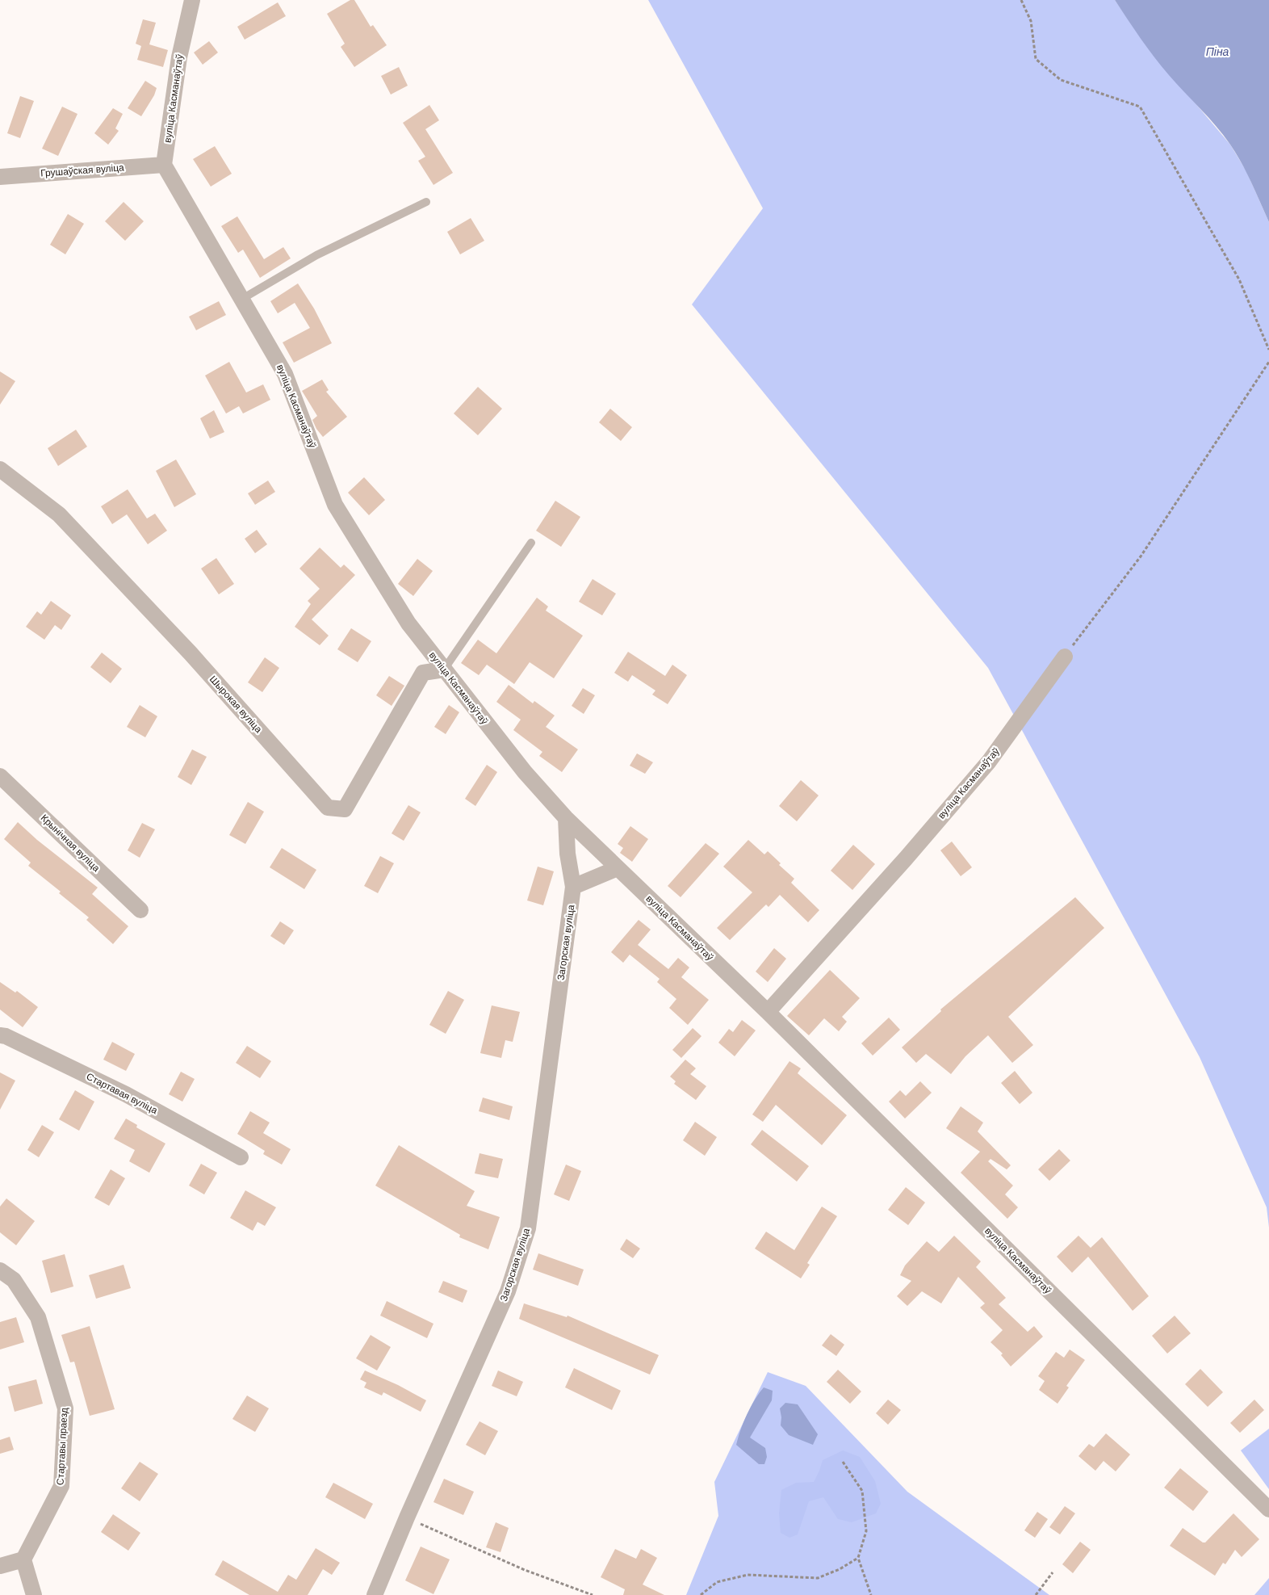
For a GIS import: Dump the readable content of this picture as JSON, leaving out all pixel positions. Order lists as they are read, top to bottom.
{
  "streets": {
    "street": [
      "вуліца Касманаўтаў",
      "Грушаўская вуліца",
      "Шырокая вуліца",
      "Крынічная вуліца",
      "Загорская вуліца",
      "Стартавая вуліца",
      "Стартавы праезд"
    ]
  },
  "crossings": [
    ["вуліца Касманаўтаў", "Грушаўская вуліца"],
    ["вуліца Касманаўтаў", "Шырокая вуліца"],
    ["вуліца Касманаўтаў", "Загорская вуліца"]
  ],
  "water": ["Піна"]
}
